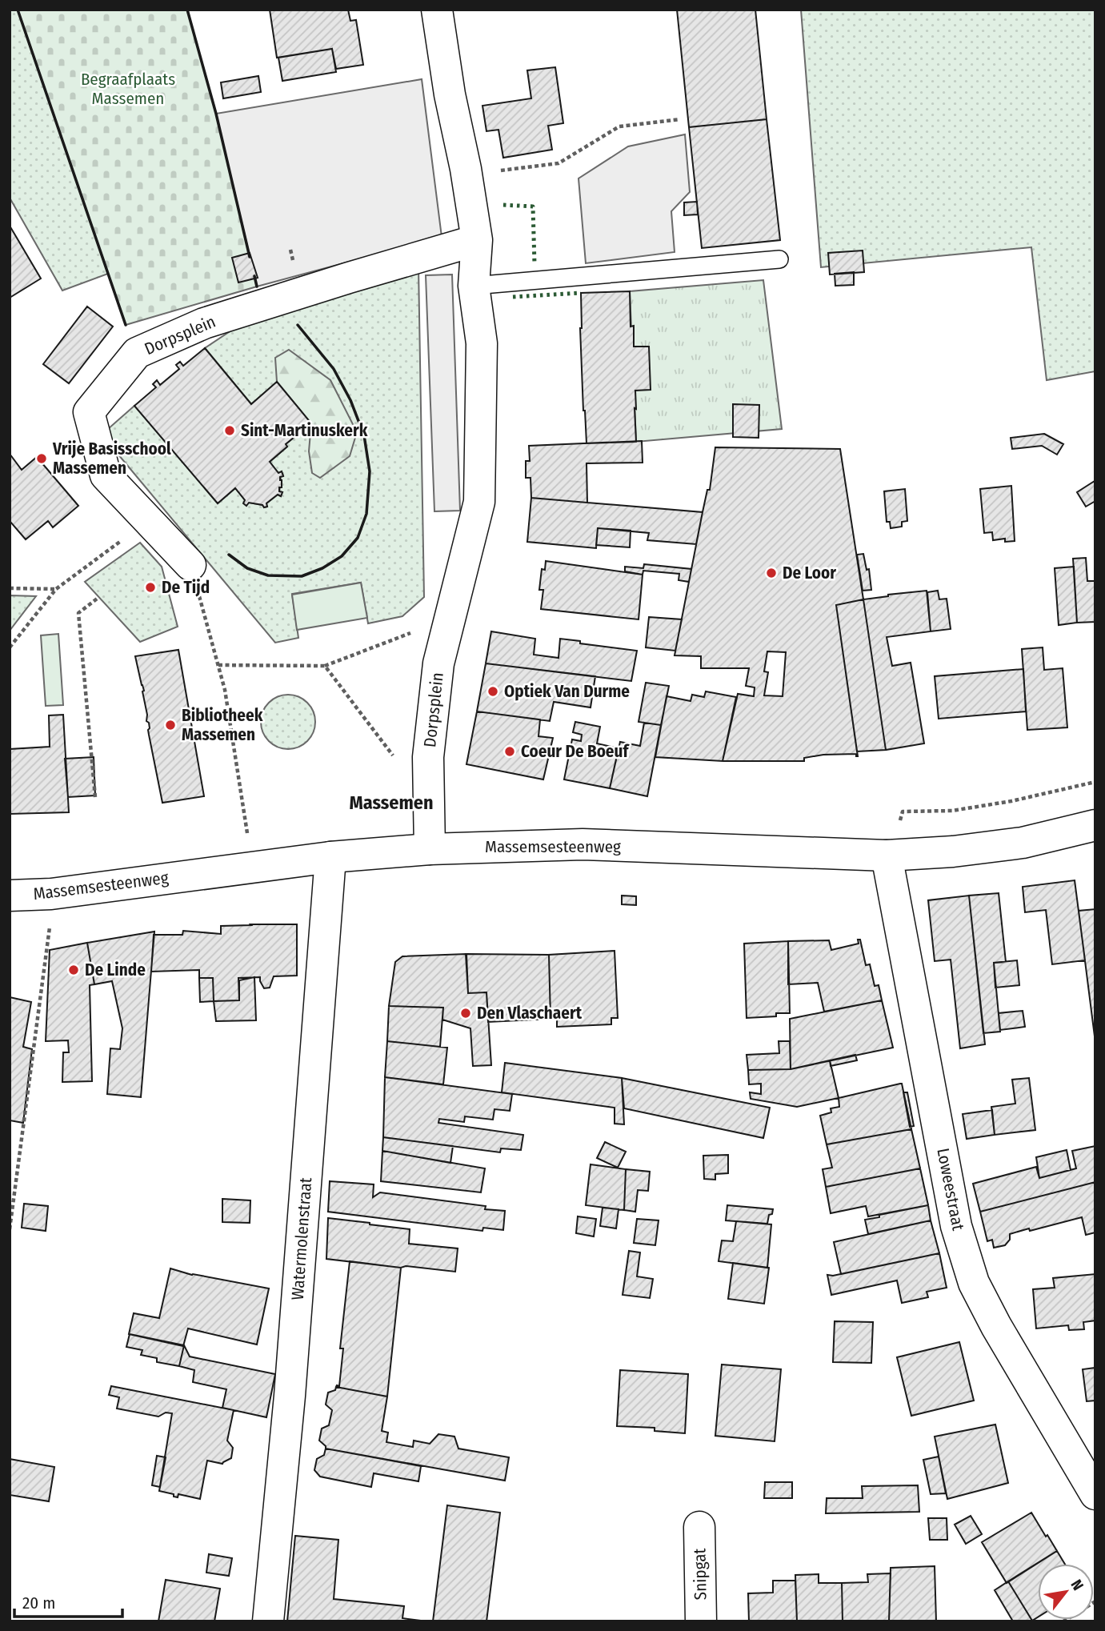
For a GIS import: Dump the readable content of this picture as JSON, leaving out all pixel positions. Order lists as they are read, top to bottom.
{
  "streets": {
    "street": [
      "Dorpsplein",
      "Massemsesteenweg",
      "Loweestraat",
      "Watermolenstraat",
      "Snipgat"
    ]
  },
  "crossings": [
    ["Dorpsplein", "Massemsesteenweg"],
    ["Massemsesteenweg", "Loweestraat"],
    ["Massemsesteenweg", "Watermolenstraat"]
  ],
  "districts": ["Massemen"],
  "parks": ["Begraafplaats Massemen"],
  "places": [
    "Sint-Martinuskerk",
    "Vrije Basisschool Massemen",
    "De Loor",
    "De Tijd",
    "Optiek Van Durme",
    "Bibliotheek Massemen",
    "Coeur De Boeuf",
    "De Linde",
    "Den Vlaschaert"
  ],
  "scale_bar": "20 m",
  "north": "top right"
}
